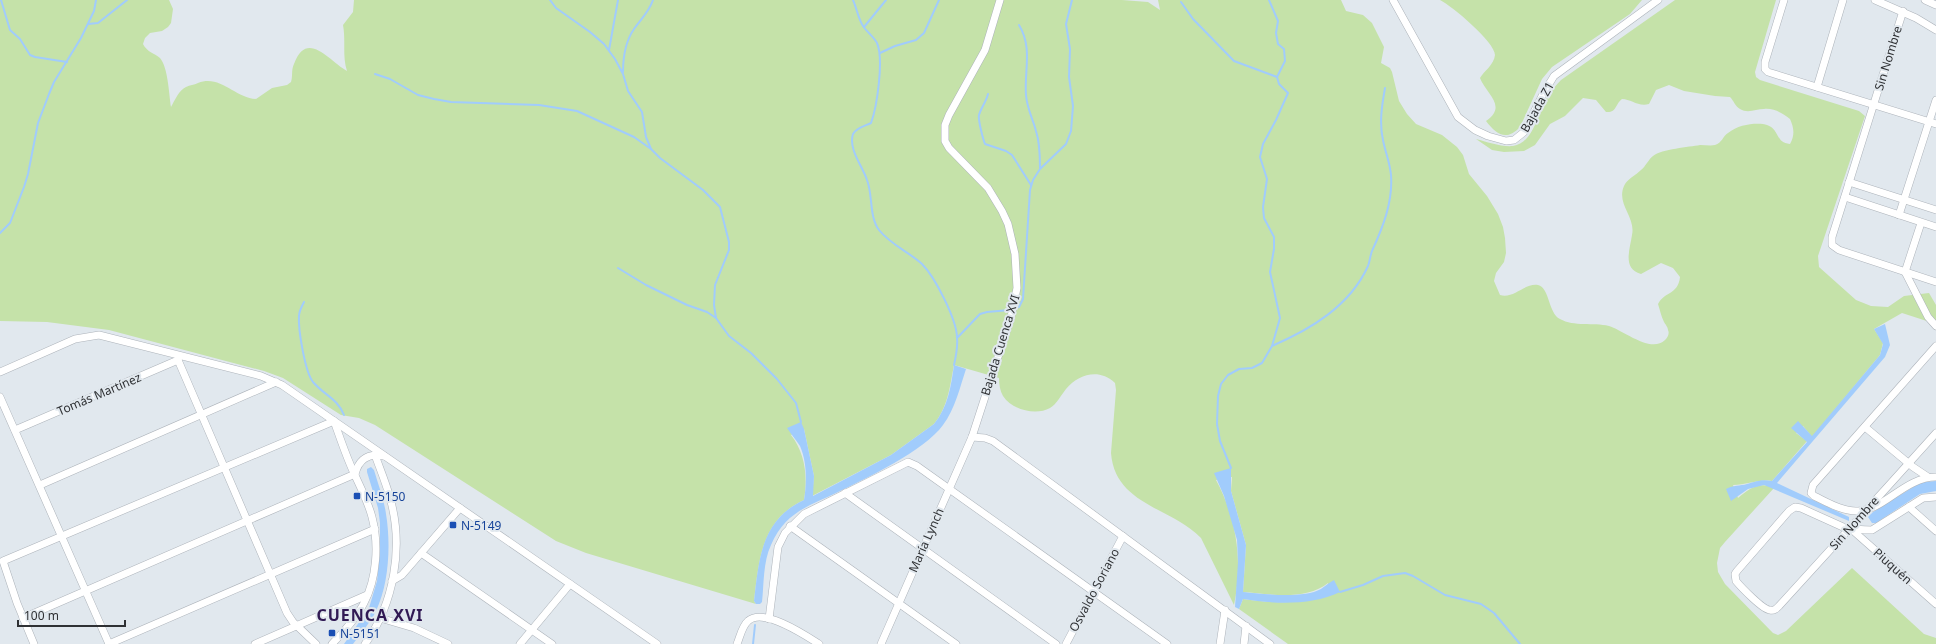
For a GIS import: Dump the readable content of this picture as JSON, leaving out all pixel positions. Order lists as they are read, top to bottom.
{
  "streets": {
    "street": [
      "Sin Nombre",
      "Bajada Z1",
      "Bajada Cuenca XVI",
      "Tomás Martínez",
      "María Lynch",
      "Piuquén",
      "Osvaldo Soriano"
    ]
  },
  "crossings": [
    ["Sin Nombre", "Piuquén"],
    ["Bajada Cuenca XVI", "María Lynch"]
  ],
  "districts": ["CUENCA XVI"],
  "places": {
    "transit": ["N-5150", "N-5149", "N-5151"]
  },
  "scale_bar": "100 m"
}
